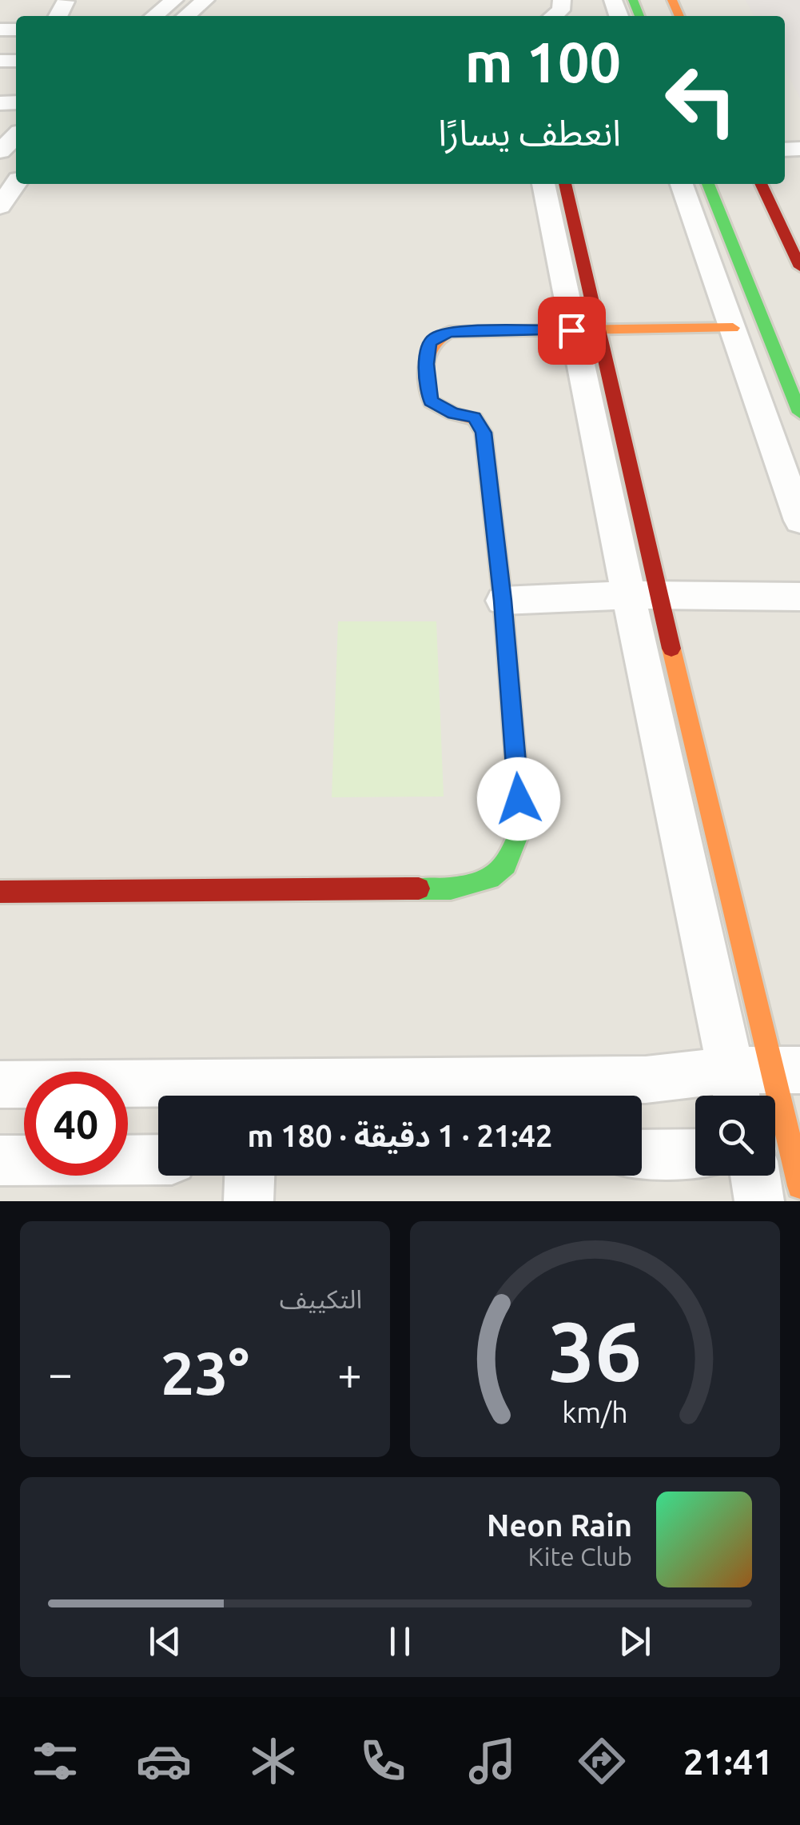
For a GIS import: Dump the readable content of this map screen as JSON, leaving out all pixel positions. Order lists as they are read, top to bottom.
{
  "page": {
    "turn": ["100 m", "انعطف يسارًا"],
    "limit": "40",
    "trip": "21:42 · 1 دقيقة · 180 m",
    "tile": "التكييف",
    "heat": ["−", "23°", "+"],
    "song": ["Neon Rain", "Kite Club"],
    "tabs": "21:41",
    "gauge": ["36", "km/h"]
  }
}
